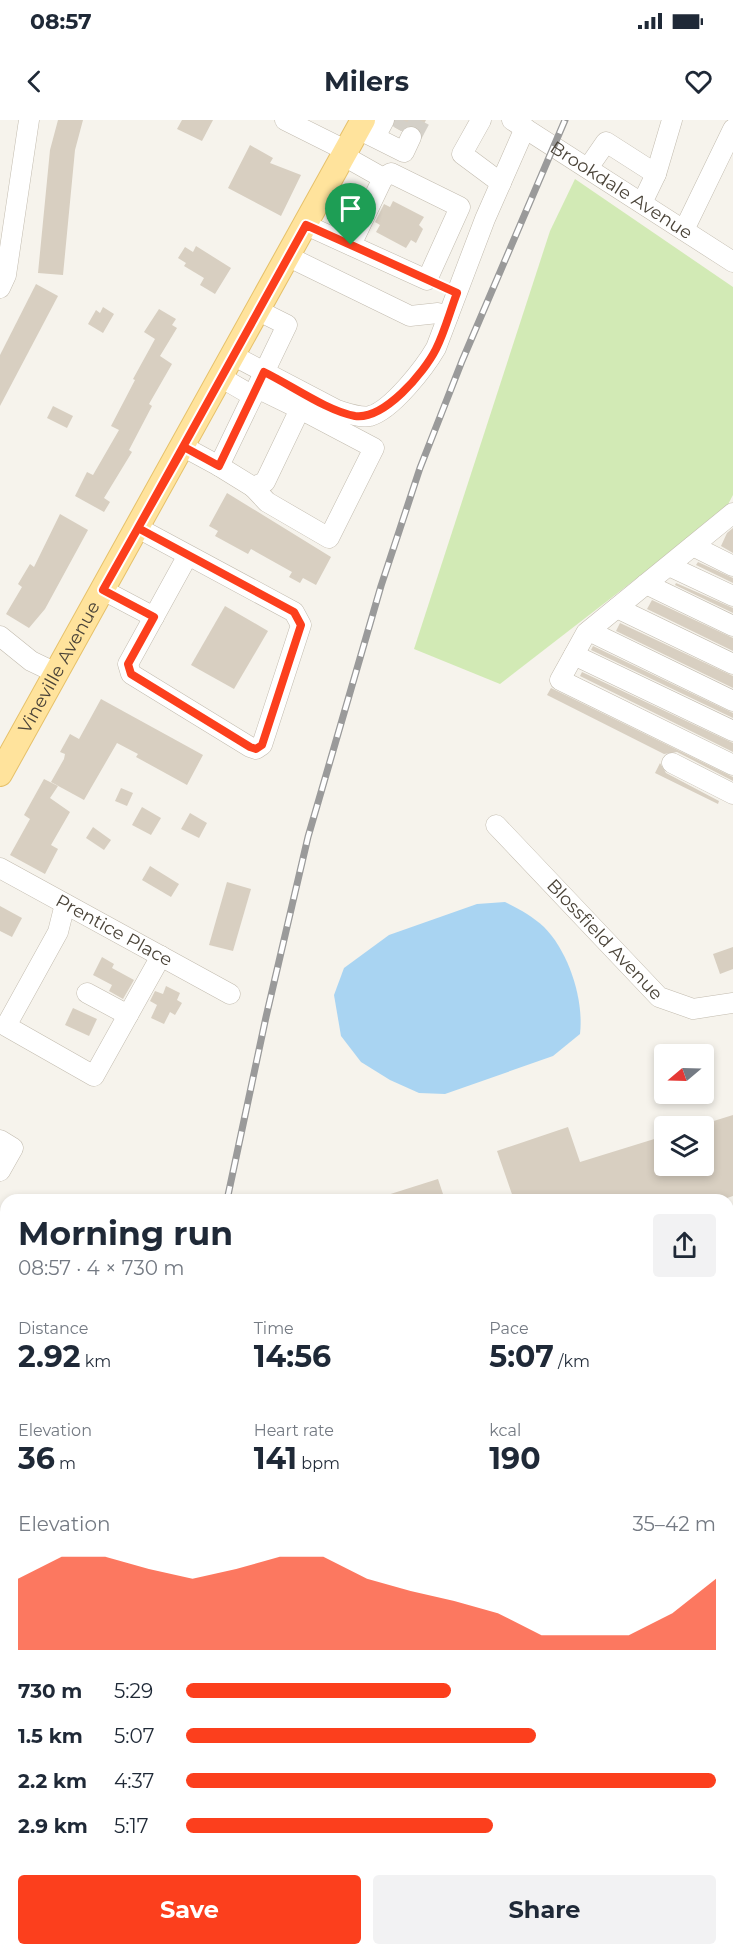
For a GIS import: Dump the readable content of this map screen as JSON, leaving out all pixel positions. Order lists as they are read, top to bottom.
{
  "streets": {
    "main road": ["Vineville Avenue"],
    "street": ["Brookdale Avenue", "Prentice Place", "Blossfield Avenue"]
  },
  "north": "left",
  "page": {
    "status": "08:57",
    "header": "Milers",
    "heading": ["Morning run", "08:57 · 4 × 730 m"],
    "stats": [
      ["Distance", "2.92 km"],
      ["Time", "14:56"],
      ["Pace", "5:07 /km"],
      ["Elevation", "36 m"],
      ["Heart rate", "141 bpm"],
      ["kcal", "190"]
    ],
    "chart": ["Elevation", "35–42 m"],
    "list": [
      {
        "name": "730 m",
        "note": "5:29"
      },
      {
        "name": "1.5 km",
        "note": "5:07"
      },
      {
        "name": "2.2 km",
        "note": "4:37"
      },
      {
        "name": "2.9 km",
        "note": "5:17"
      }
    ],
    "buttons": ["Save", "Share"]
  }
}
